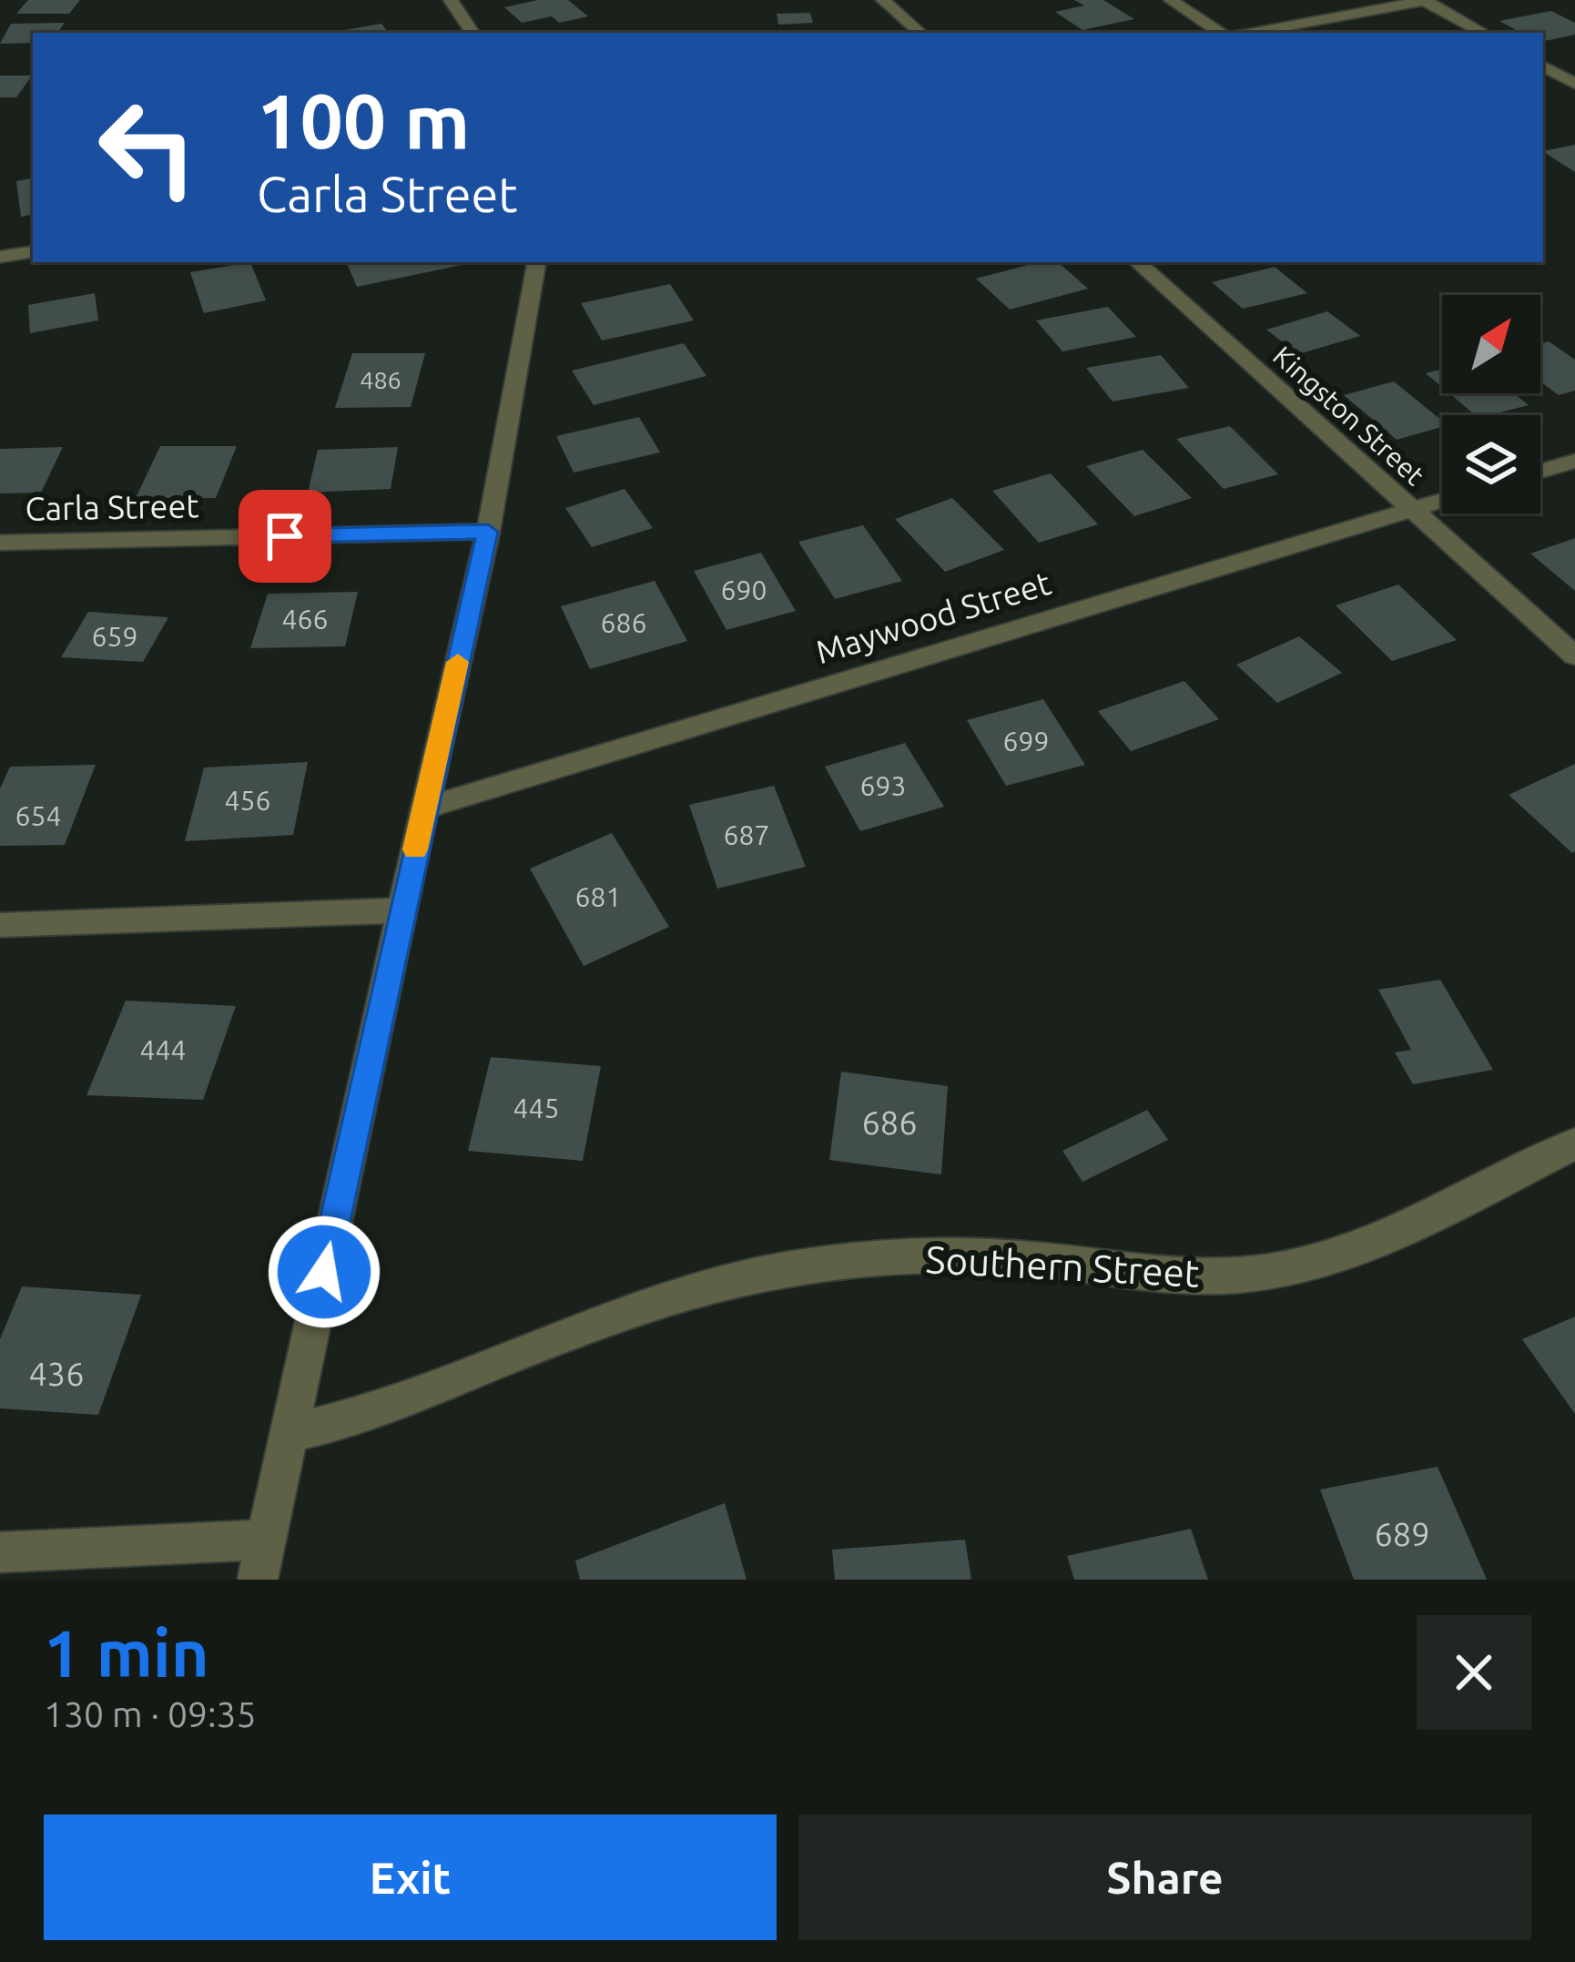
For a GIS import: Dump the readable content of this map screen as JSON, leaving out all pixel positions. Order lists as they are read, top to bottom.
{
  "streets": {
    "street": [
      "Kingston Street",
      "Carla Street",
      "Maywood Street",
      "Southern Street"
    ]
  },
  "crossings": [
    ["Kingston Street", "Maywood Street"]
  ],
  "house_numbers": [
    "486",
    "690",
    "466",
    "686",
    "659",
    "699",
    "693",
    "456",
    "654",
    "687",
    "681",
    "444",
    "445",
    "686",
    "436",
    "689"
  ],
  "north": "top right",
  "page": {
    "turn": ["100 m", "Carla Street"],
    "heading": ["1 min", "130 m · 09:35"],
    "buttons": ["Exit", "Share"]
  }
}
